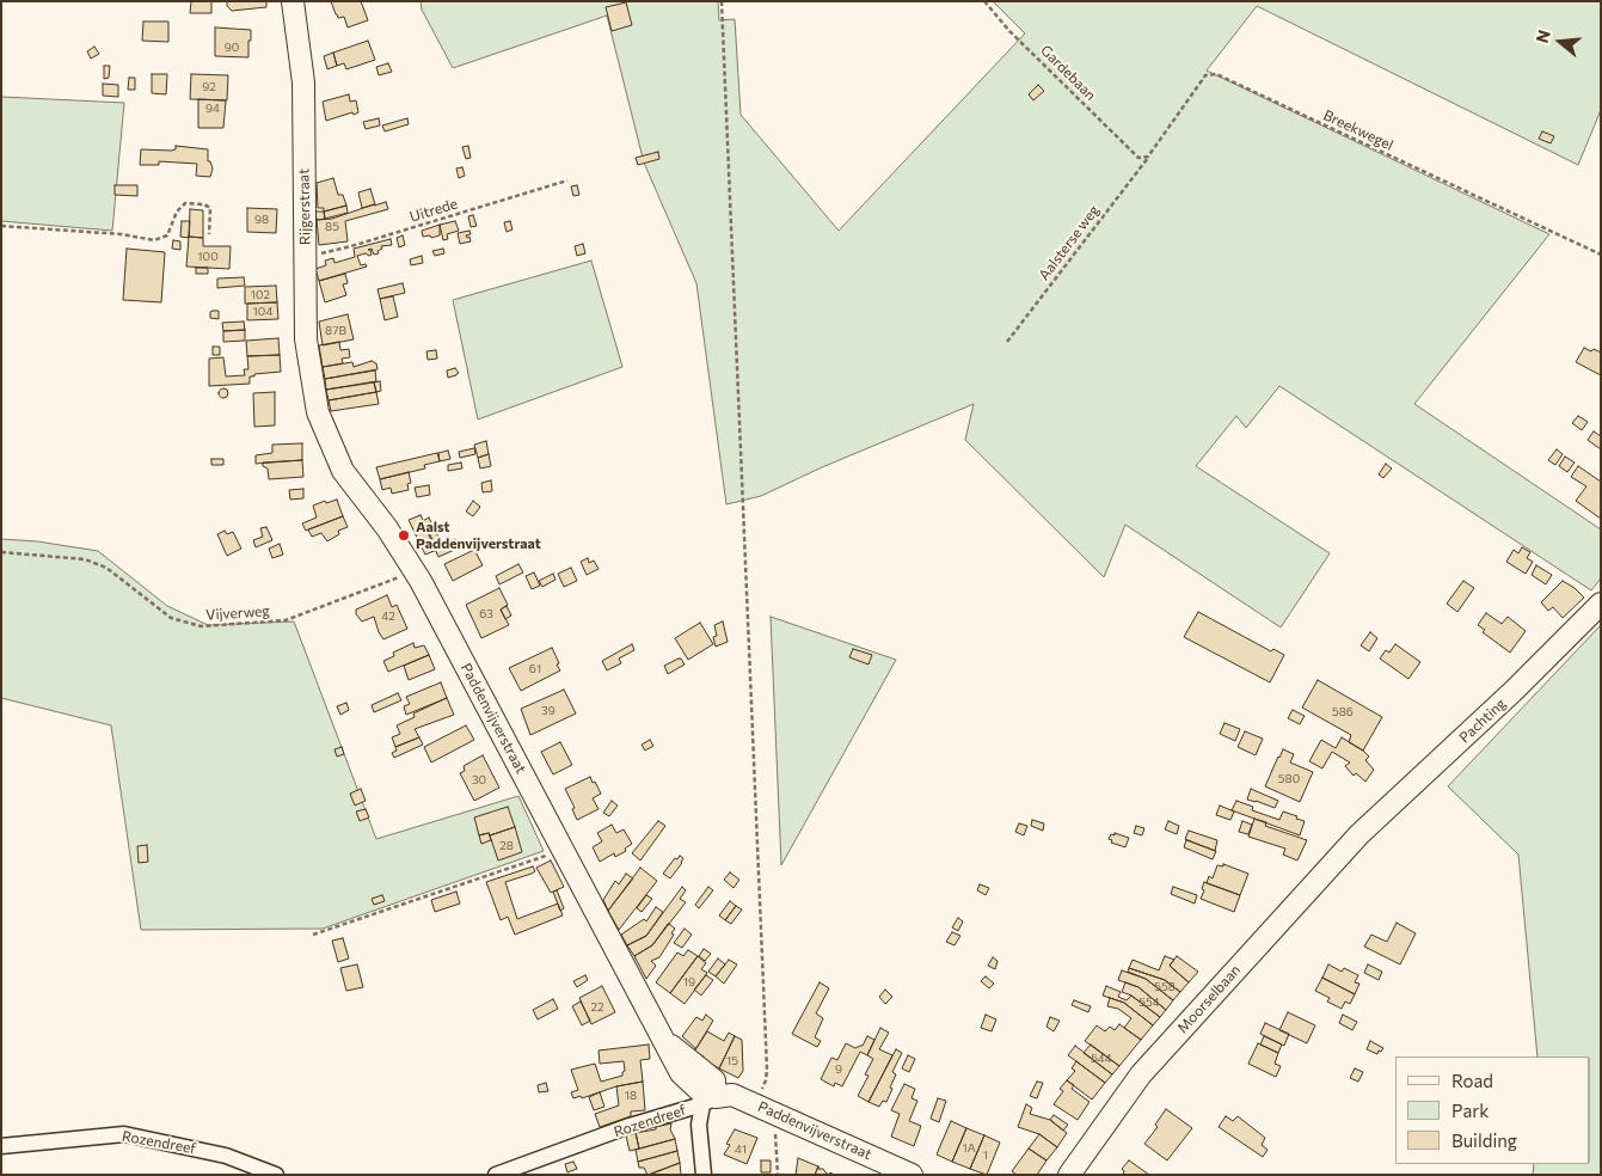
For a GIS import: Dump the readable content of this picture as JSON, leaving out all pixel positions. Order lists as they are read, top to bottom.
{
  "streets": {
    "street": [
      "Rijgerstraat",
      "Paddenvijverstraat",
      "Pachting",
      "Moorselbaan",
      "Rozendreef"
    ],
    "path": [
      "Gardebaan",
      "Breekwegel",
      "Uitrede",
      "Aalsterse weg",
      "Vijverweg"
    ]
  },
  "crossings": [
    ["Gardebaan", "Breekwegel"],
    ["Gardebaan", "Aalsterse weg"],
    ["Breekwegel", "Aalsterse weg"],
    ["Rijgerstraat", "Uitrede"],
    ["Rijgerstraat", "Paddenvijverstraat"],
    ["Vijverweg", "Paddenvijverstraat"],
    ["Paddenvijverstraat", "Rozendreef"],
    ["Pachting", "Moorselbaan"]
  ],
  "places": ["Aalst Paddenvijverstraat"],
  "house_numbers": [
    "90",
    "92",
    "94",
    "98",
    "85",
    "100",
    "102",
    "104",
    "87B",
    "63",
    "42",
    "61",
    "39",
    "586",
    "580",
    "30",
    "28",
    "19",
    "558",
    "554",
    "22",
    "544",
    "15",
    "9",
    "18",
    "1A",
    "41",
    "1"
  ],
  "legend": ["Road", "Park", "Building"],
  "north": "left"
}
